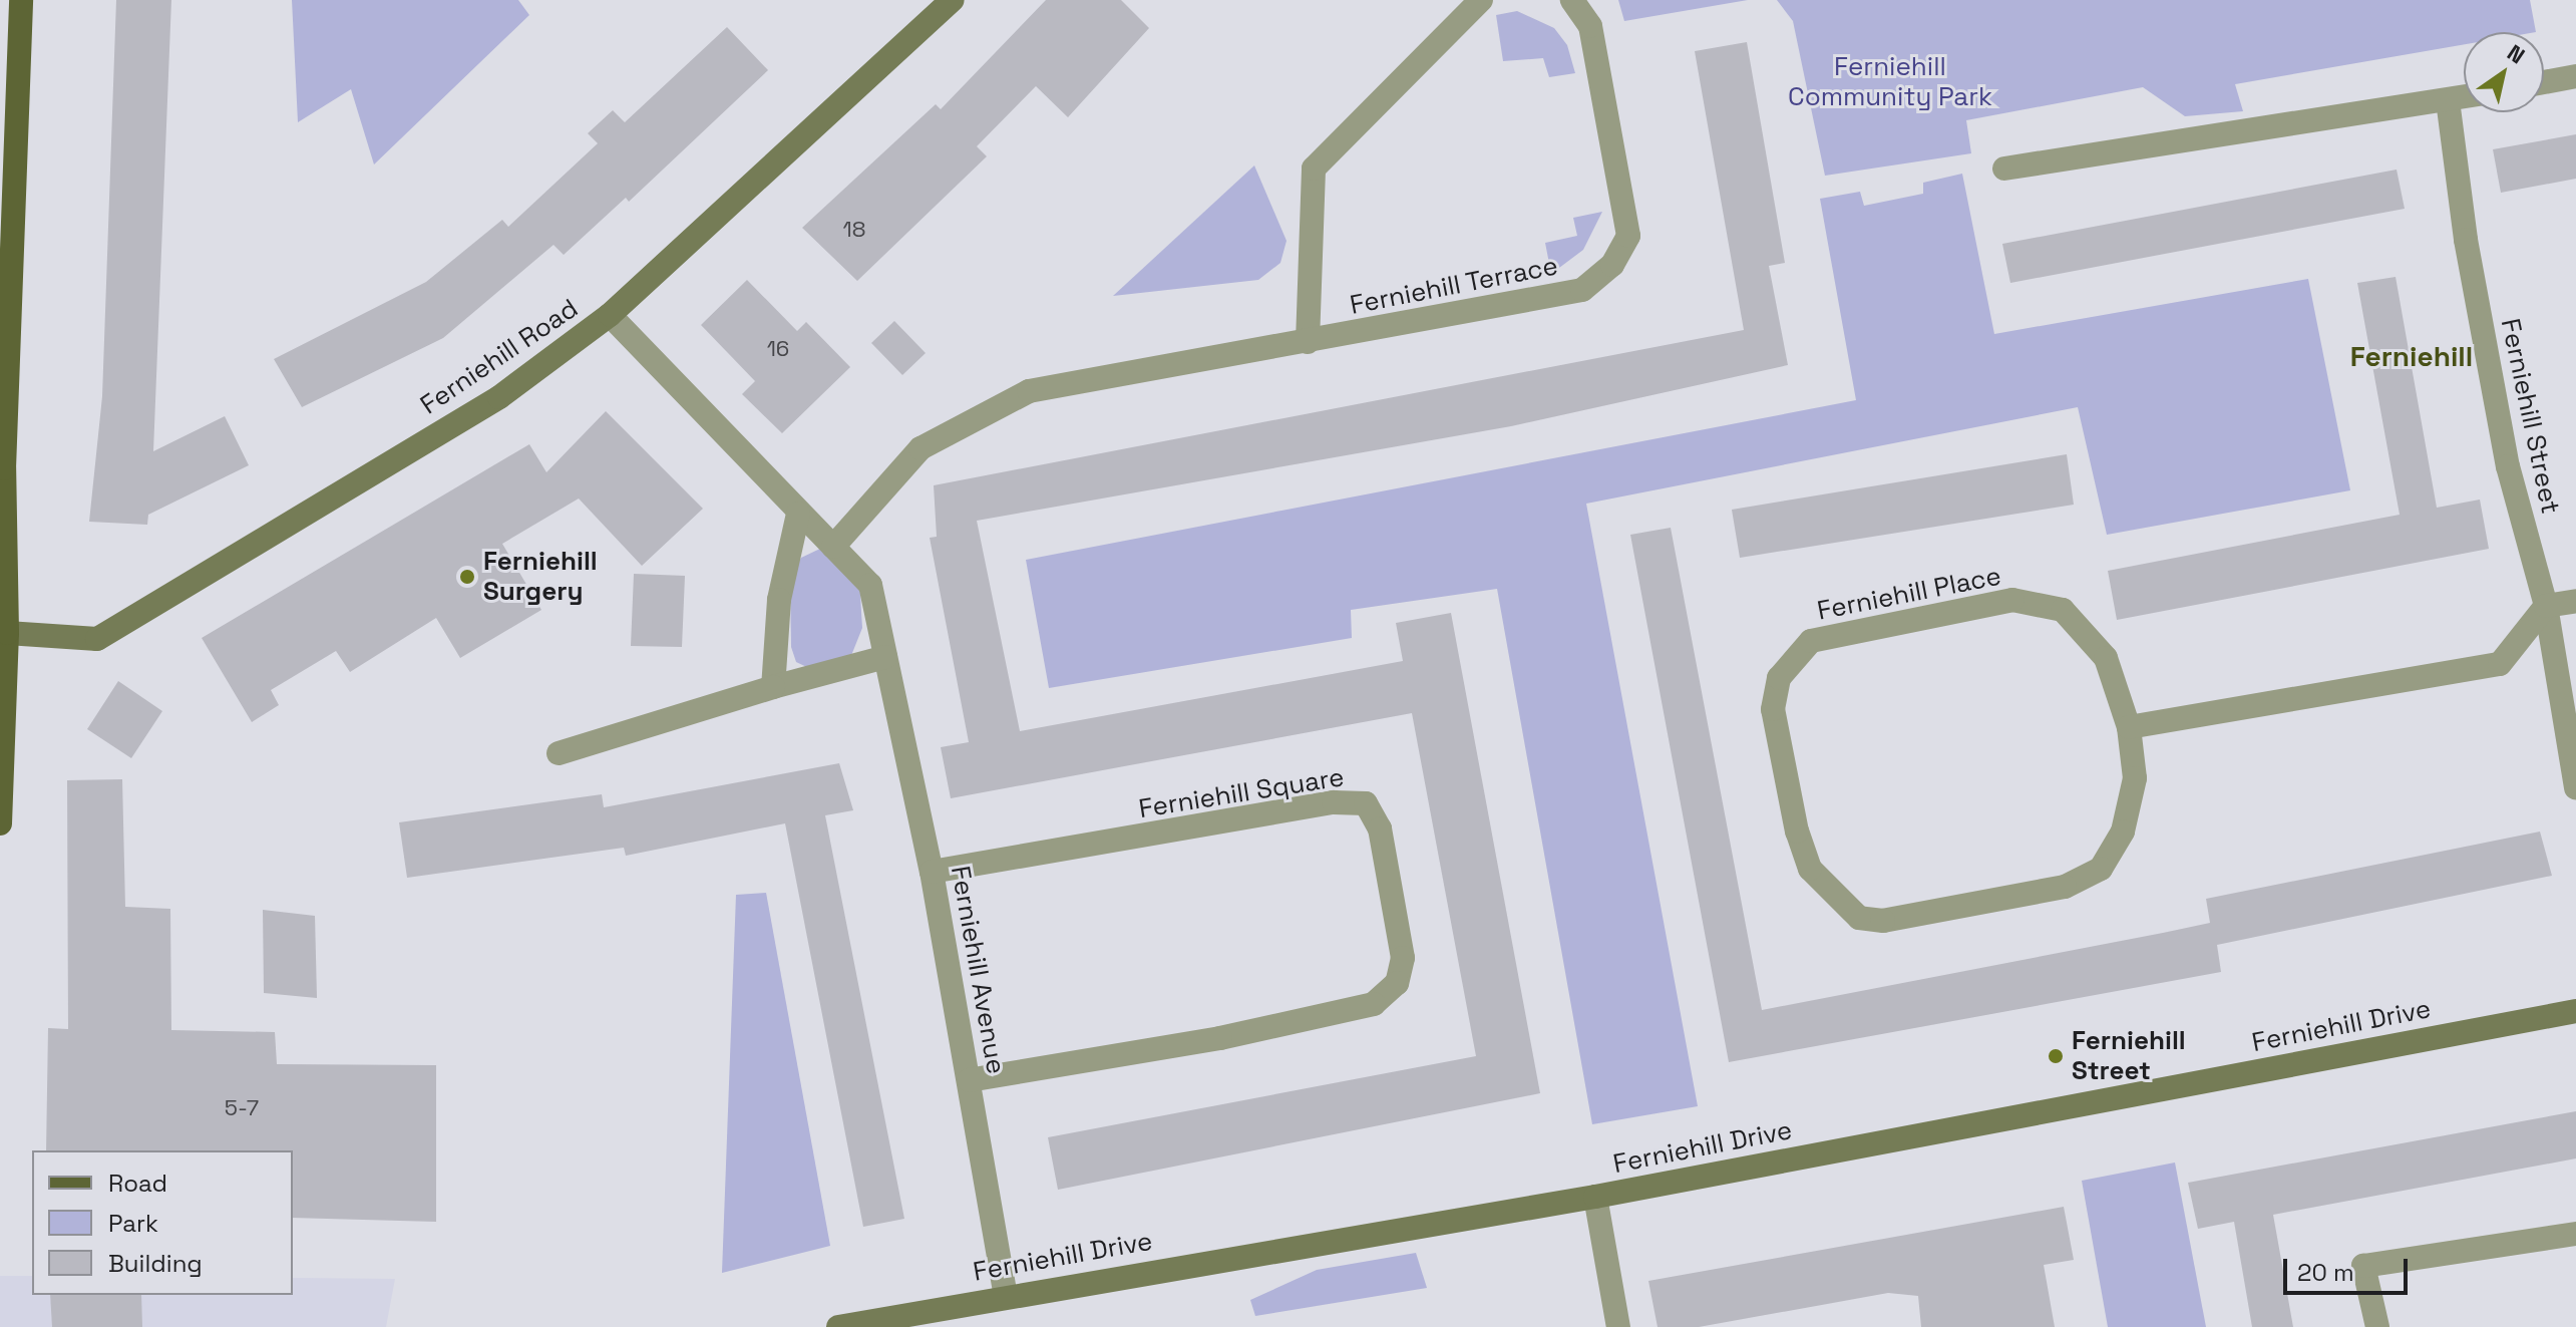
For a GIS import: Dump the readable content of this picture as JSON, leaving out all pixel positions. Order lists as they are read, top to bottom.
{
  "streets": {
    "main road": ["Ferniehill Road", "Ferniehill Drive"],
    "street": [
      "Ferniehill Terrace",
      "Ferniehill Street",
      "Ferniehill Place",
      "Ferniehill Square",
      "Ferniehill Avenue"
    ]
  },
  "crossings": [
    ["Ferniehill Terrace", "Ferniehill Avenue"],
    ["Ferniehill Road", "Ferniehill Avenue"],
    ["Ferniehill Square", "Ferniehill Avenue"],
    ["Ferniehill Avenue", "Ferniehill Drive"]
  ],
  "districts": ["Ferniehill"],
  "parks": ["Ferniehill Community Park"],
  "places": ["Ferniehill Surgery", "Ferniehill Street"],
  "house_numbers": ["18", "16", "5-7"],
  "legend": ["Road", "Park", "Building"],
  "scale_bar": "20 m",
  "north": "top right"
}
